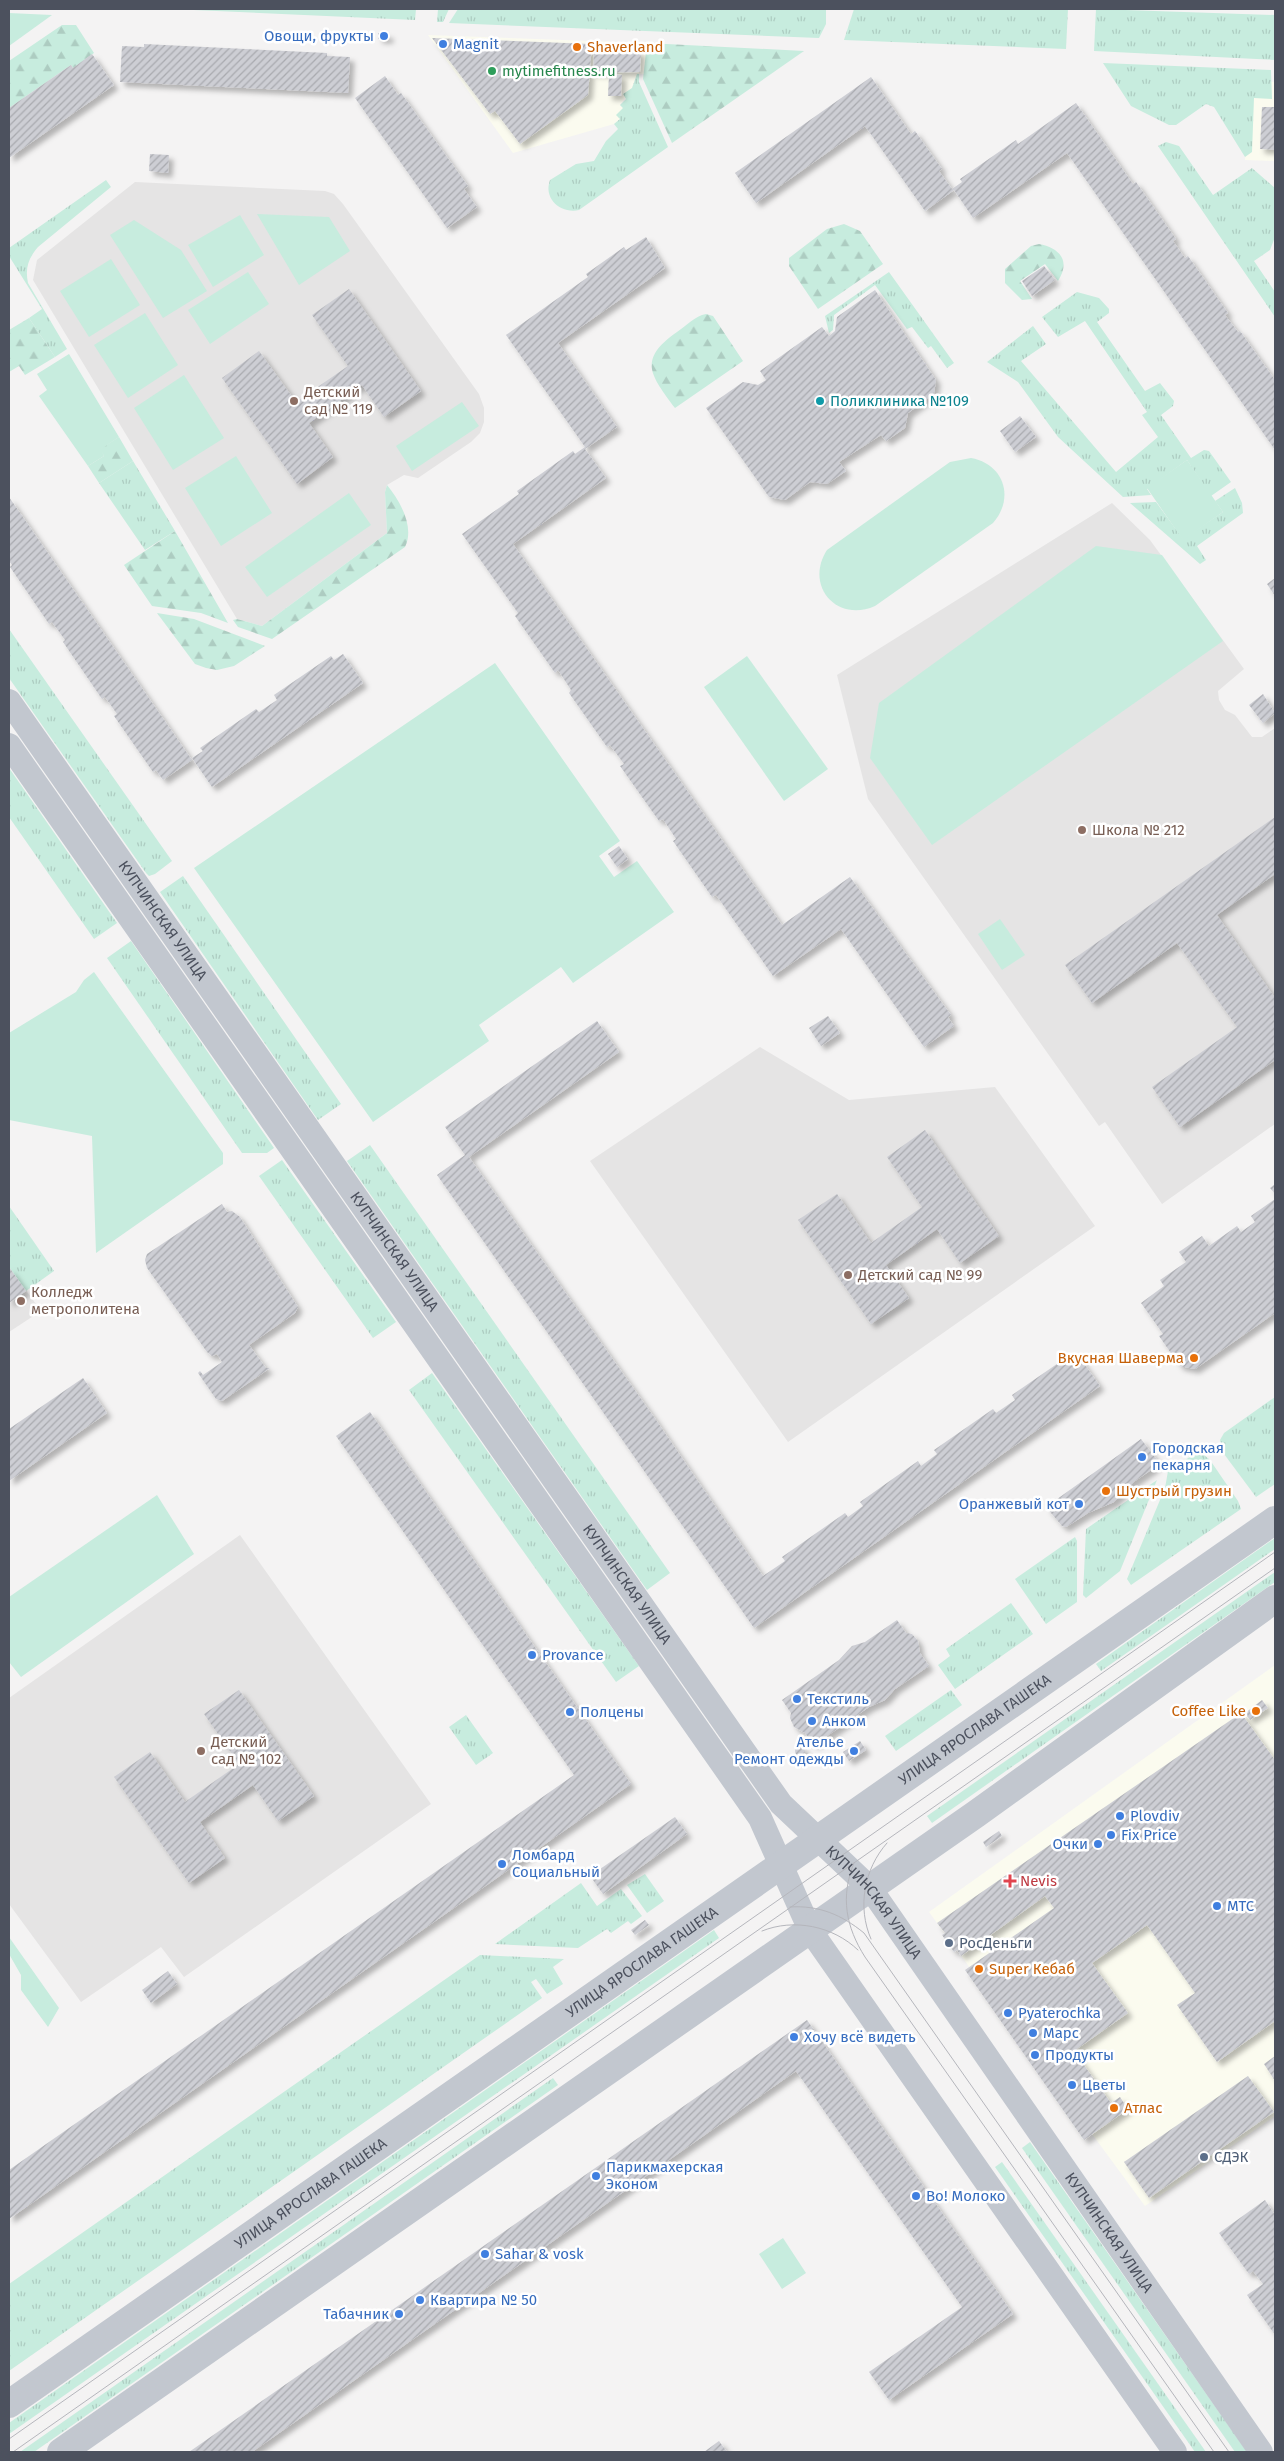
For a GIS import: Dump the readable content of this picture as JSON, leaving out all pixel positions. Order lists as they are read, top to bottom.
{
  "streets": {
    "street": ["КУПЧИНСКАЯ УЛИЦА", "УЛИЦА ЯРОСЛАВА ГАШЕКА"]
  },
  "crossings": [
    ["КУПЧИНСКАЯ УЛИЦА", "УЛИЦА ЯРОСЛАВА ГАШЕКА"]
  ],
  "places": {
    "other": [
      "Овощи, фрукты",
      "Magnit",
      "Shaverland",
      "mytimefitness.ru",
      "Детский сад № 119",
      "Поликлиника №109",
      "Школа № 212",
      "Детский сад № 99",
      "Колледж метрополитена",
      "Вкусная Шаверма",
      "Городская пекарня",
      "Шустрый грузин",
      "Оранжевый кот",
      "Provance",
      "Текстиль",
      "Coffee Like",
      "Полцены",
      "Анком",
      "Детский сад № 102",
      "Ателье Ремонт одежды",
      "Plovdiv",
      "Fix Price",
      "Очки",
      "Ломбард Социальный",
      "МТС",
      "РосДеньги",
      "Super Кебаб",
      "Pyaterochka",
      "Марс",
      "Хочу всё видеть",
      "Продукты",
      "Цветы",
      "Атлас",
      "СДЭК",
      "Парикмахерская Эконом",
      "Во! Молоко",
      "Sahar & vosk",
      "Квартира № 50",
      "Табачник"
    ],
    "health": ["Nevis"]
  }
}
